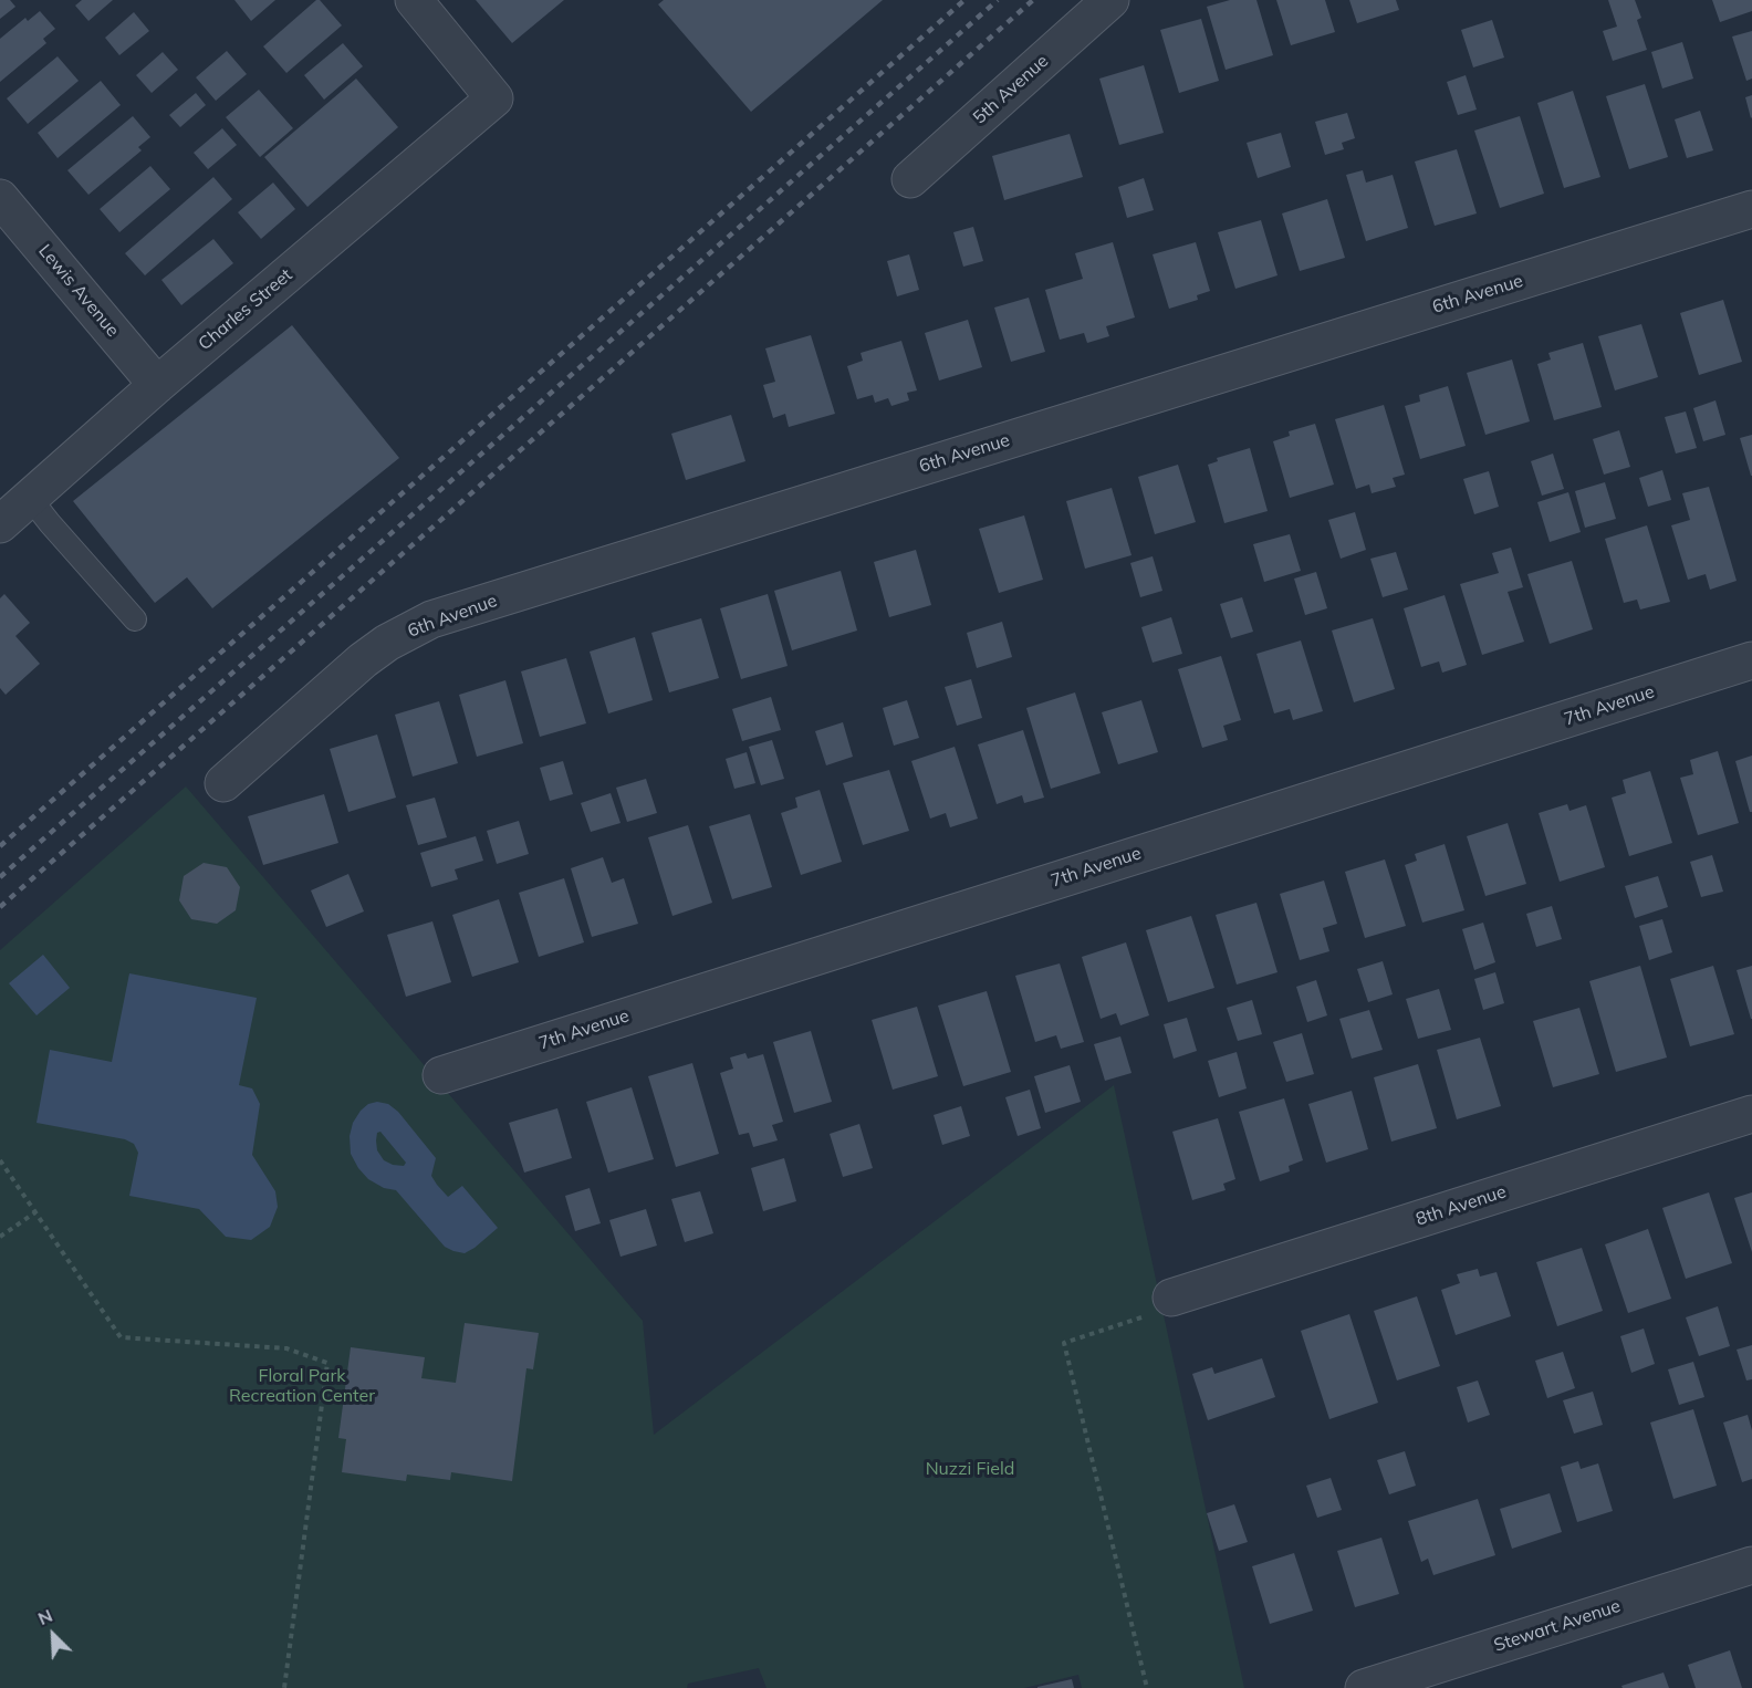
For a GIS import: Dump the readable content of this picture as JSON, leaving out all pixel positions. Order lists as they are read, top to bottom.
{
  "streets": {
    "street": [
      "5th Avenue",
      "Lewis Avenue",
      "6th Avenue",
      "Charles Street",
      "7th Avenue",
      "8th Avenue",
      "Stewart Avenue"
    ]
  },
  "crossings": [
    ["Lewis Avenue", "Charles Street"]
  ],
  "parks": ["Floral Park Recreation Center", "Nuzzi Field"],
  "north": "top left"
}
